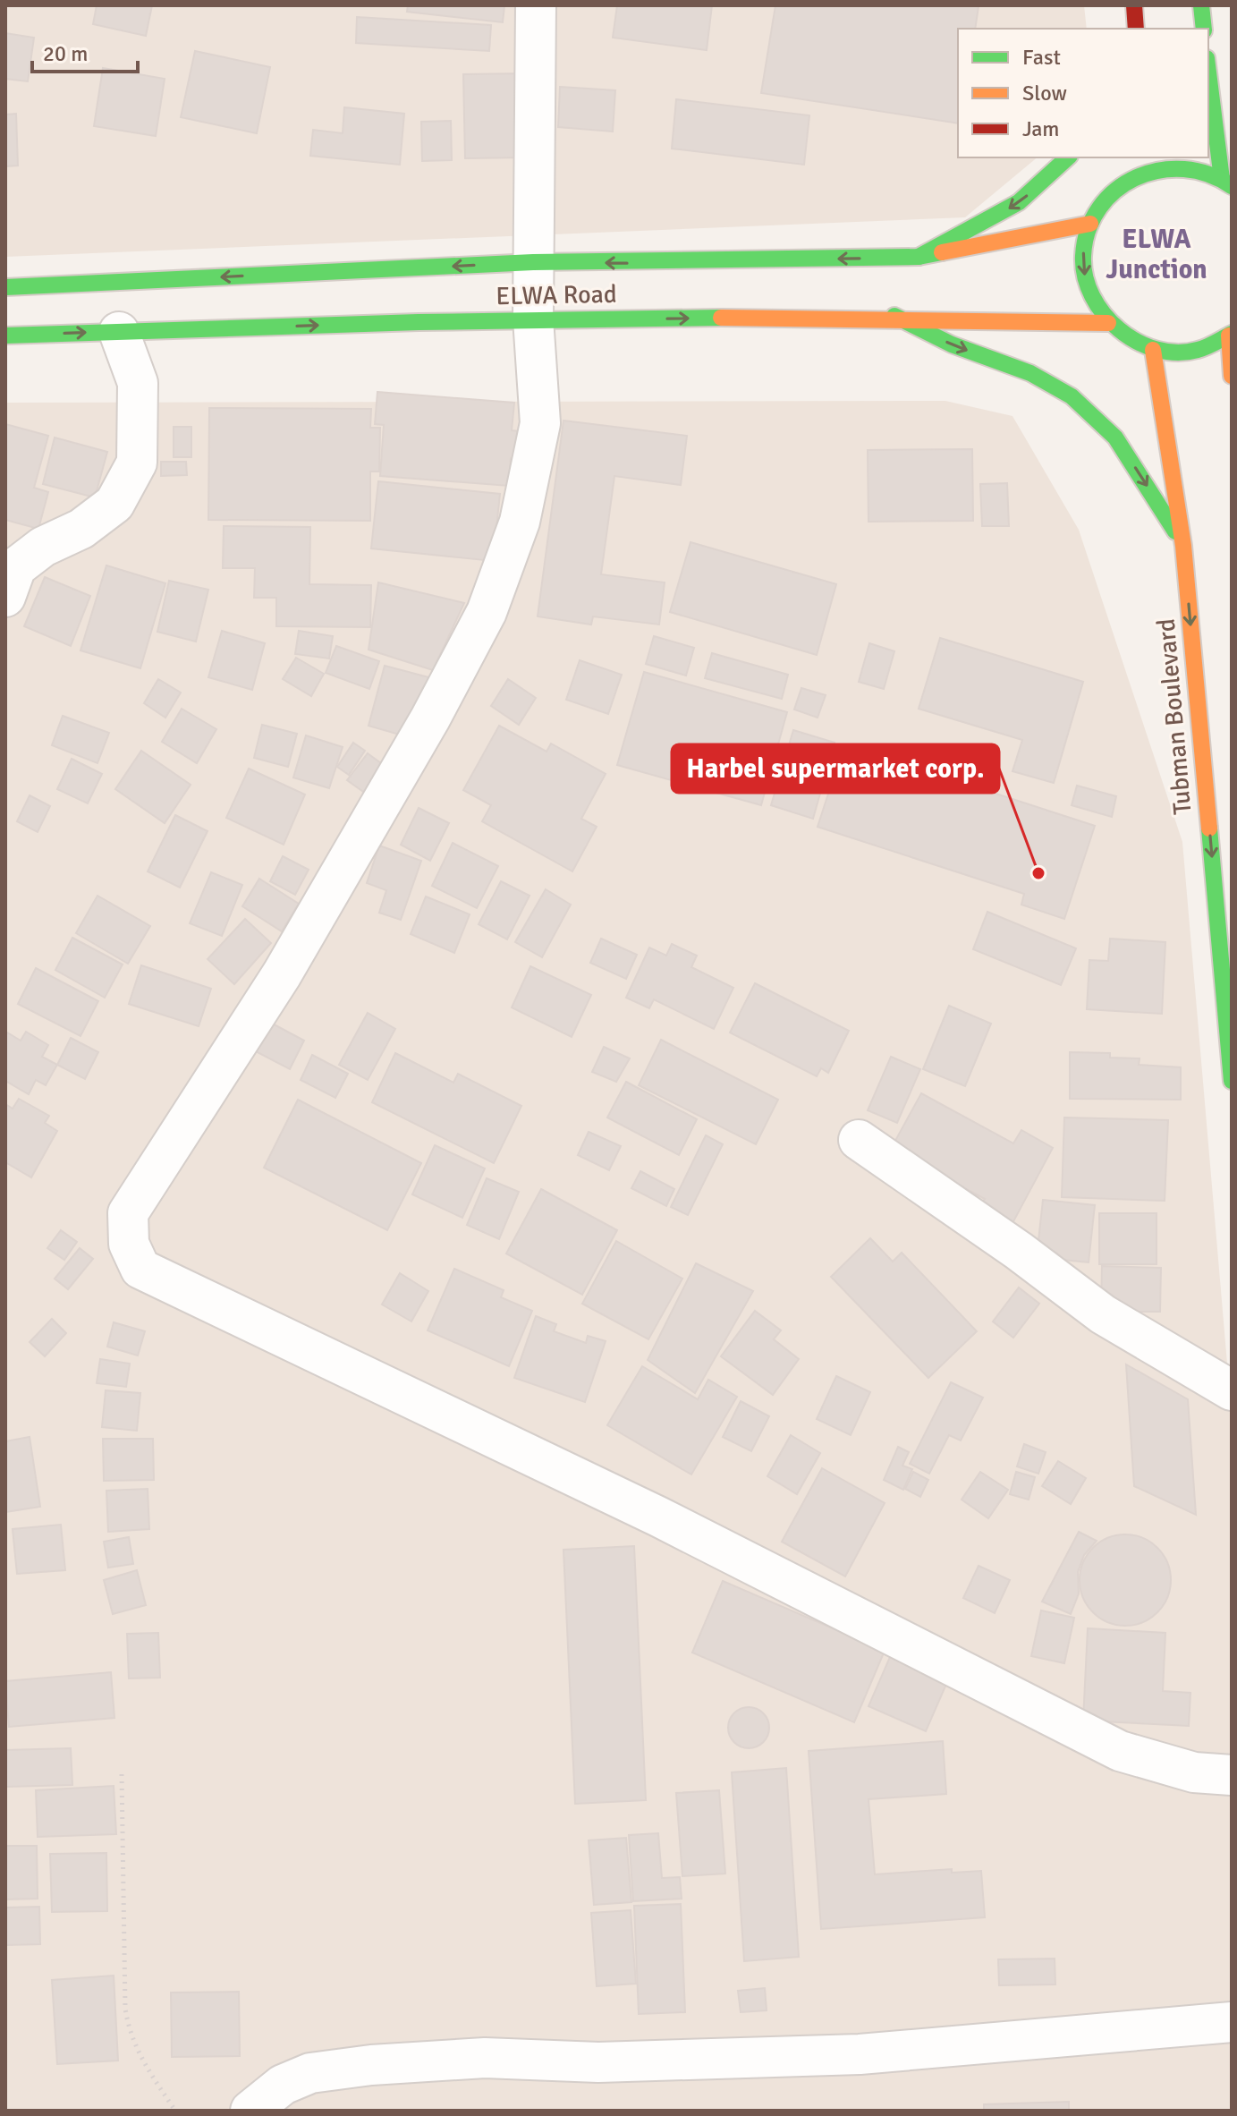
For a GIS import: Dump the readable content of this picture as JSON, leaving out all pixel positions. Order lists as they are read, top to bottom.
{
  "streets": {
    "main road": ["ELWA Road", "Tubman Boulevard"]
  },
  "one_way": ["Tubman Boulevard"],
  "districts": ["ELWA Junction"],
  "places": ["Harbel supermarket corp."],
  "legend": ["Fast", "Slow", "Jam"],
  "scale_bar": "20 m"
}
